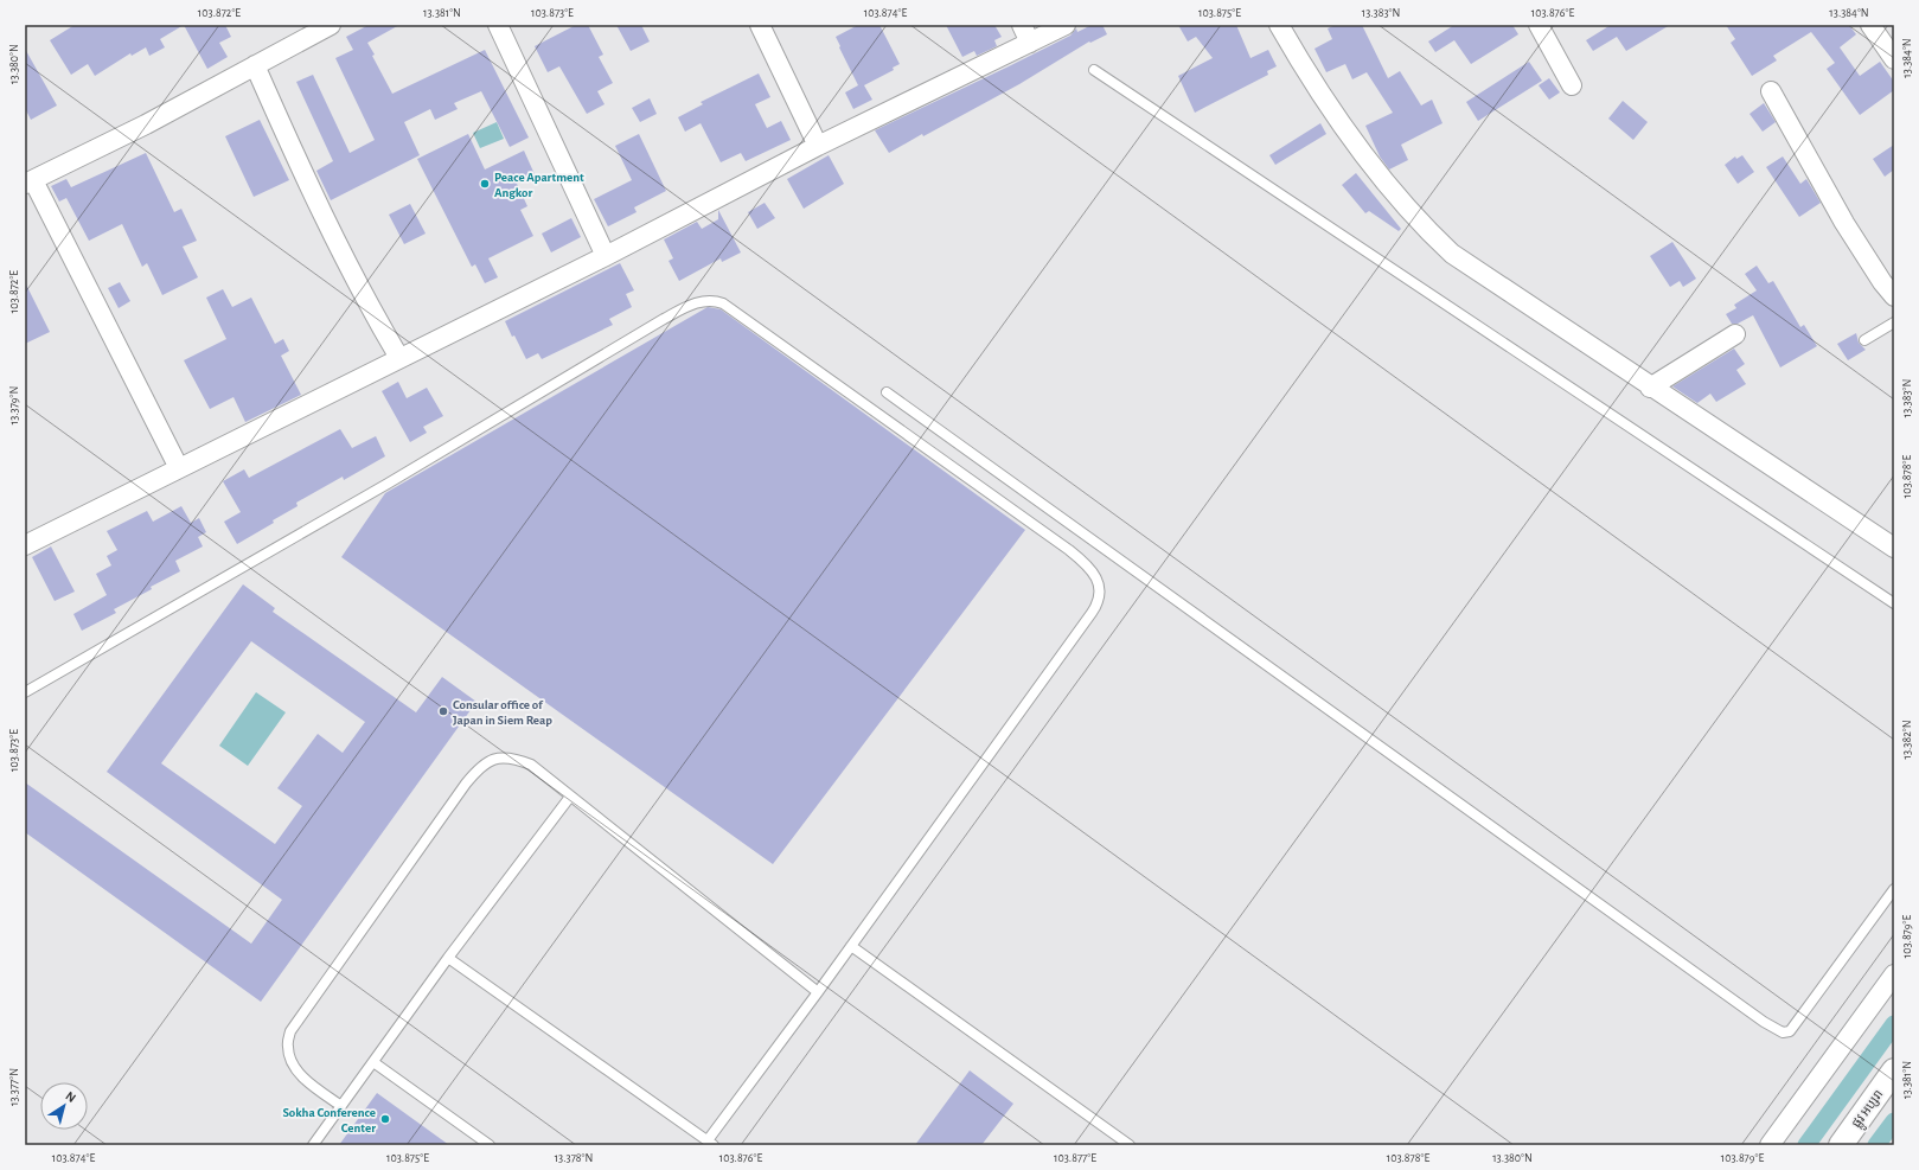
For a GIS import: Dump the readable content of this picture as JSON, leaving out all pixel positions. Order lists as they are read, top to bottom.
{
  "streets": {
    "street": ["ផ្លូវ អប្សរា"]
  },
  "places": ["Peace Apartment Angkor", "Consular office of Japan in Siem Reap", "Sokha Conference Center"],
  "north": "top right",
  "coordinates": [
    "103.872°E",
    "13.381°N",
    "103.873°E",
    "103.874°E",
    "103.875°E",
    "13.383°N",
    "103.876°E",
    "13.384°N",
    "13.380°N",
    "13.379°N",
    "103.878°E",
    "13.382°N",
    "103.879°E",
    "13.377°N",
    "13.378°N",
    "103.877°E"
  ]
}
